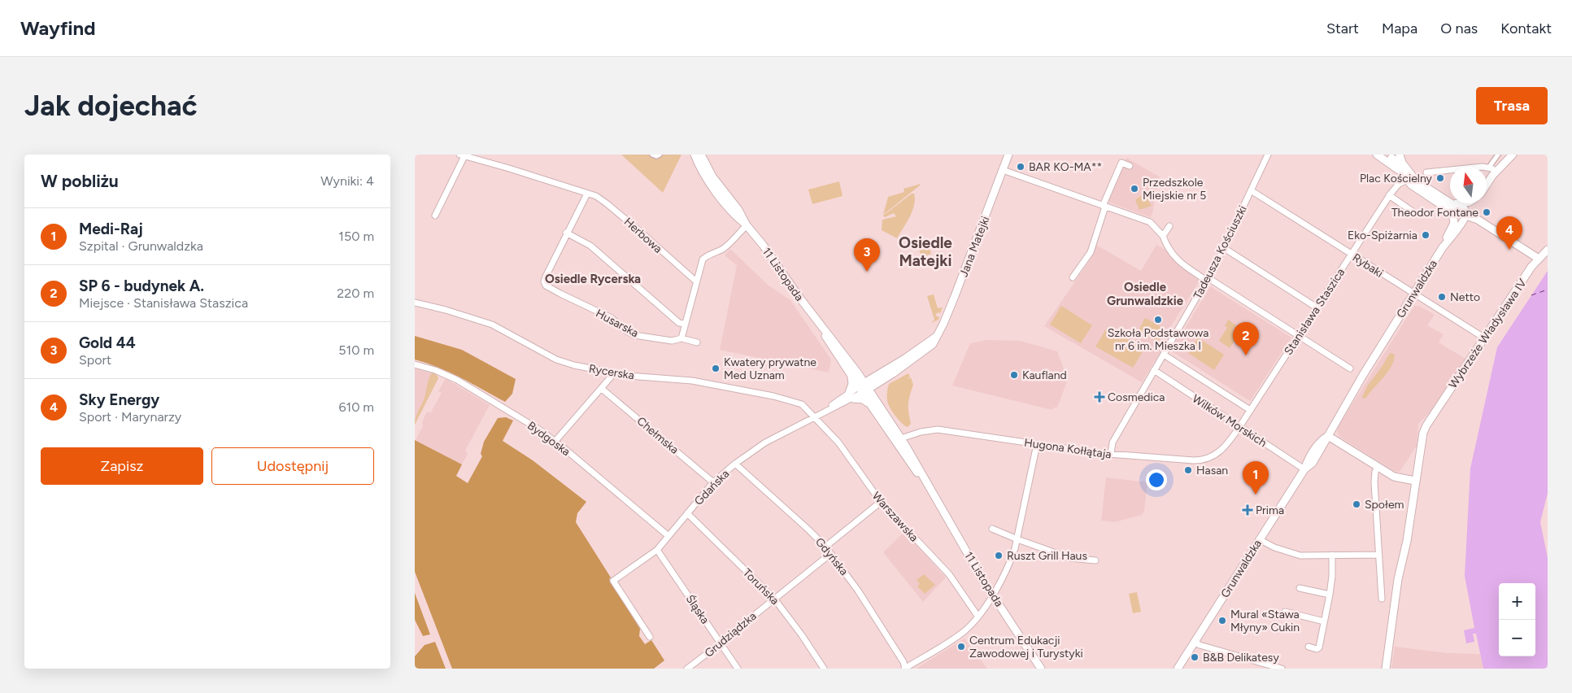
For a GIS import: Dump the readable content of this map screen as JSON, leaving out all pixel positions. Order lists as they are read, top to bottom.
{
  "streets": {
    "street": [
      "Herbowa",
      "Jana Matejki",
      "Tadeusza Kościuszki",
      "Rybaki",
      "11 Listopada",
      "Grunwaldzka",
      "Stanisława Staszica",
      "Husarska",
      "Wybrzeże Władysława IV",
      "Rycerska",
      "Wilków Morskich",
      "Chełmska",
      "Bydgoska",
      "Hugona Kołłątaja",
      "Gdańska",
      "Warszawska",
      "Gdyńska",
      "Toruńska",
      "Śląska",
      "Grudziądzka"
    ]
  },
  "crossings": [
    ["Jana Matejki", "11 Listopada"],
    ["Jana Matejki", "Gdańska"],
    ["Tadeusza Kościuszki", "Rybaki"],
    ["Tadeusza Kościuszki", "Wilków Morskich"],
    ["Tadeusza Kościuszki", "Hugona Kołłątaja"],
    ["Rybaki", "Grunwaldzka"],
    ["Rybaki", "Stanisława Staszica"],
    ["Rybaki", "Wybrzeże Władysława IV"],
    ["11 Listopada", "Hugona Kołłątaja"],
    ["11 Listopada", "Gdańska"],
    ["Grunwaldzka", "Wilków Morskich"],
    ["Stanisława Staszica", "Wilków Morskich"],
    ["Stanisława Staszica", "Hugona Kołłątaja"],
    ["Rycerska", "Gdańska"],
    ["Rycerska", "Warszawska"],
    ["Wilków Morskich", "Hugona Kołłątaja"],
    ["Chełmska", "Gdańska"],
    ["Bydgoska", "Gdańska"],
    ["Gdańska", "Warszawska"],
    ["Gdańska", "Gdyńska"],
    ["Gdańska", "Toruńska"],
    ["Gdańska", "Śląska"],
    ["Gdyńska", "Grudziądzka"],
    ["Toruńska", "Grudziądzka"],
    ["Śląska", "Grudziądzka"]
  ],
  "districts": ["Osiedle Matejki", "Osiedle Rycerska", "Osiedle Grunwaldzkie"],
  "places": {
    "other": [
      "BAR KO-MA**",
      "Plac Kościelny",
      "Przedszkole Miejskie nr 5",
      "Theodor Fontane",
      "Eko-Spiżarnia",
      "Netto",
      "Szkoła Podstawowa nr 6 im. Mieszka I",
      "Kwatery prywatne Med Uznam",
      "Kaufland",
      "Hasan",
      "Społem",
      "Ruszt Grill Haus",
      "Mural «Stawa Młyny» Cukin",
      "Centrum Edukacji Zawodowej i Turystyki",
      "B&B Delikatesy"
    ],
    "health": ["Cosmedica", "Prima"]
  },
  "north": "top",
  "page": {
    "header": "Wayfind",
    "nav": [
      "Start",
      "Mapa",
      "O nas",
      "Kontakt"
    ],
    "buttons": [
      "Trasa",
      ["Zapisz", "Udostępnij"]
    ],
    "title": "Jak dojechać",
    "heading": ["W pobliżu", "Wyniki: 4"],
    "list": [
      {
        "mark": "1",
        "name": "Medi-Raj",
        "note": "Szpital · Grunwaldzka",
        "value": "150 m"
      },
      {
        "mark": "2",
        "name": "SP 6 - budynek A.",
        "note": "Miejsce · Stanisława Staszica",
        "value": "220 m"
      },
      {
        "mark": "3",
        "name": "Gold 44",
        "note": "Sport",
        "value": "510 m"
      },
      {
        "mark": "4",
        "name": "Sky Energy",
        "note": "Sport · Marynarzy",
        "value": "610 m"
      }
    ],
    "pins": [
      "4",
      "3",
      "2",
      "1"
    ],
    "map_buttons": ["+", "−"]
  }
}
